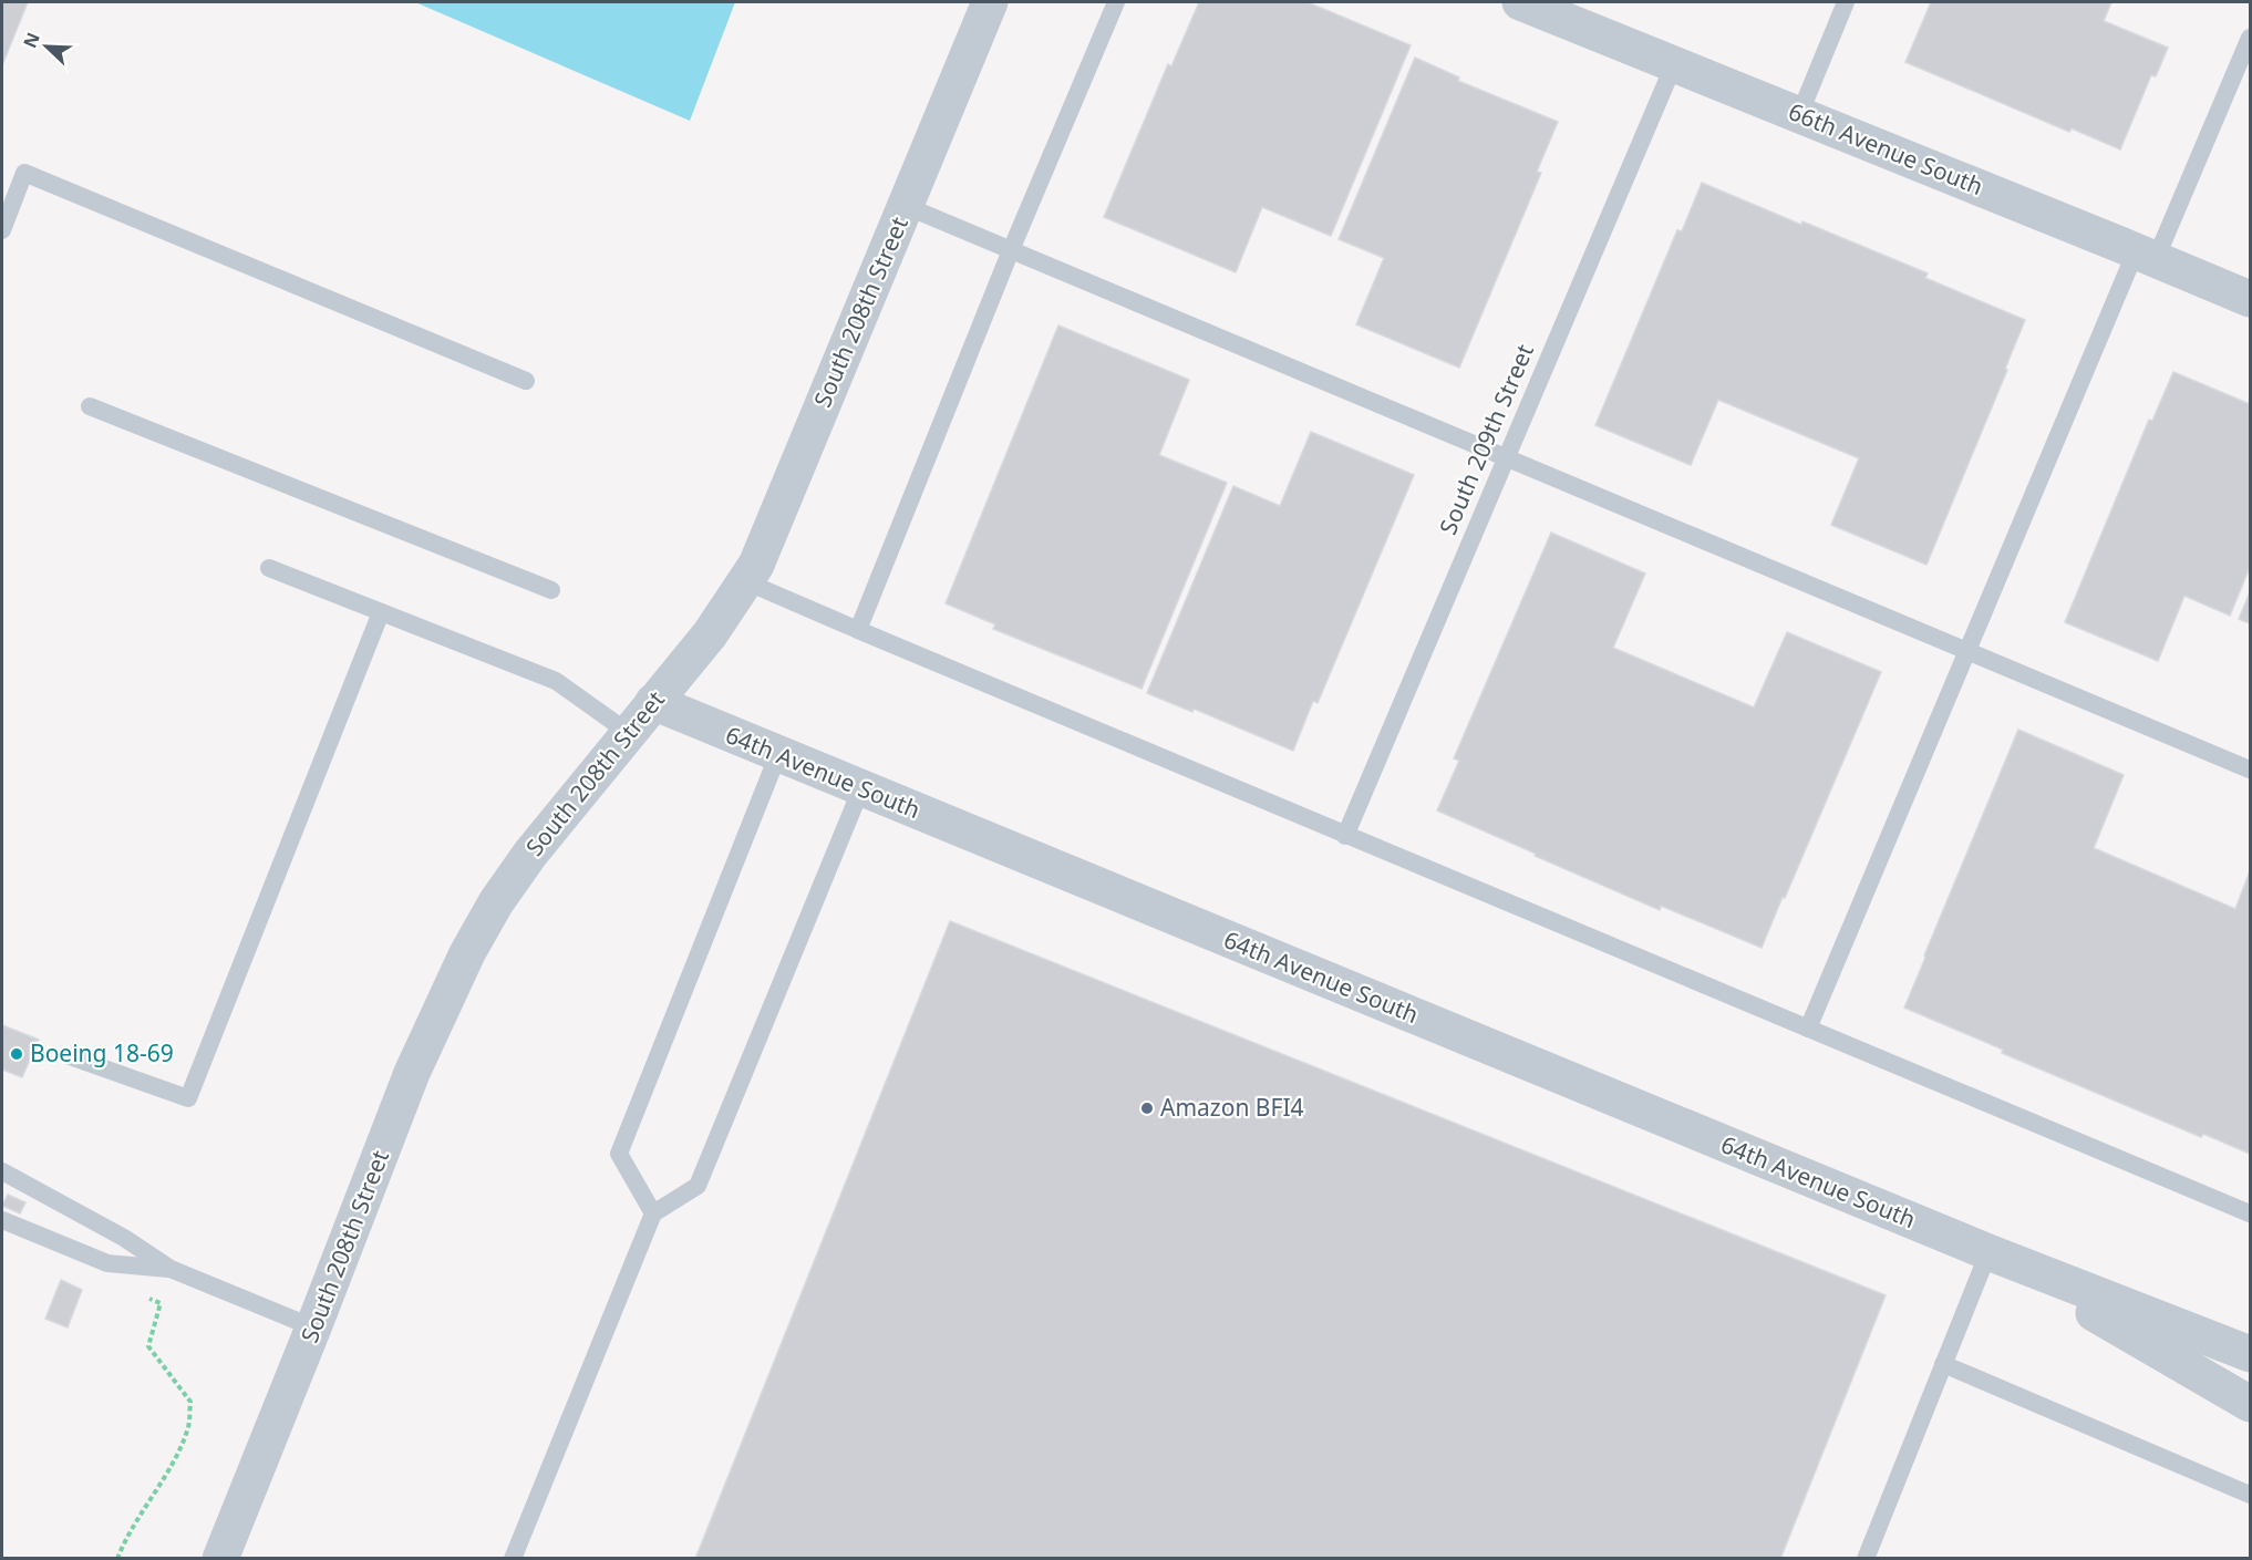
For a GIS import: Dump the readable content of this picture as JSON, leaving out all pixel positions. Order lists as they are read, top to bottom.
{
  "streets": {
    "street": ["66th Avenue South", "South 208th Street", "64th Avenue South"],
    "lane": ["South 209th Street"]
  },
  "crossings": [
    ["66th Avenue South", "South 209th Street"],
    ["South 208th Street", "64th Avenue South"]
  ],
  "places": ["Boeing 18-69", "Amazon BFI4"],
  "north": "top left"
}
